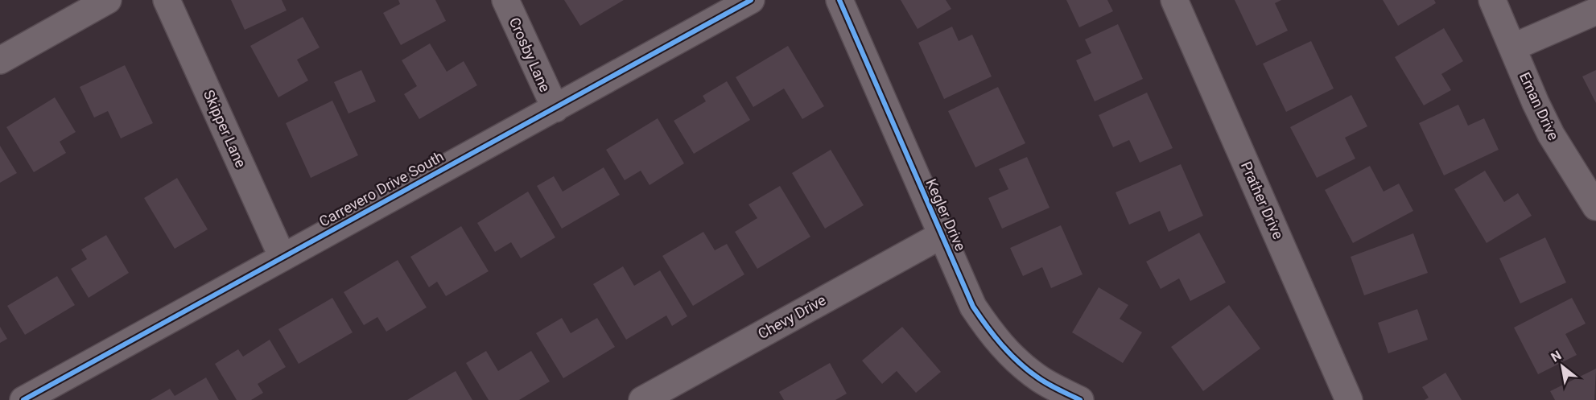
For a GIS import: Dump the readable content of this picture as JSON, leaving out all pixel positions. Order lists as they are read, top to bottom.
{
  "streets": {
    "street": [
      "Crosby Lane",
      "Eman Drive",
      "Skipper Lane",
      "Carrevero Drive South",
      "Prather Drive",
      "Kegler Drive",
      "Chevy Drive"
    ]
  },
  "crossings": [
    ["Crosby Lane", "Carrevero Drive South"],
    ["Skipper Lane", "Carrevero Drive South"],
    ["Kegler Drive", "Chevy Drive"]
  ],
  "north": "top left"
}
